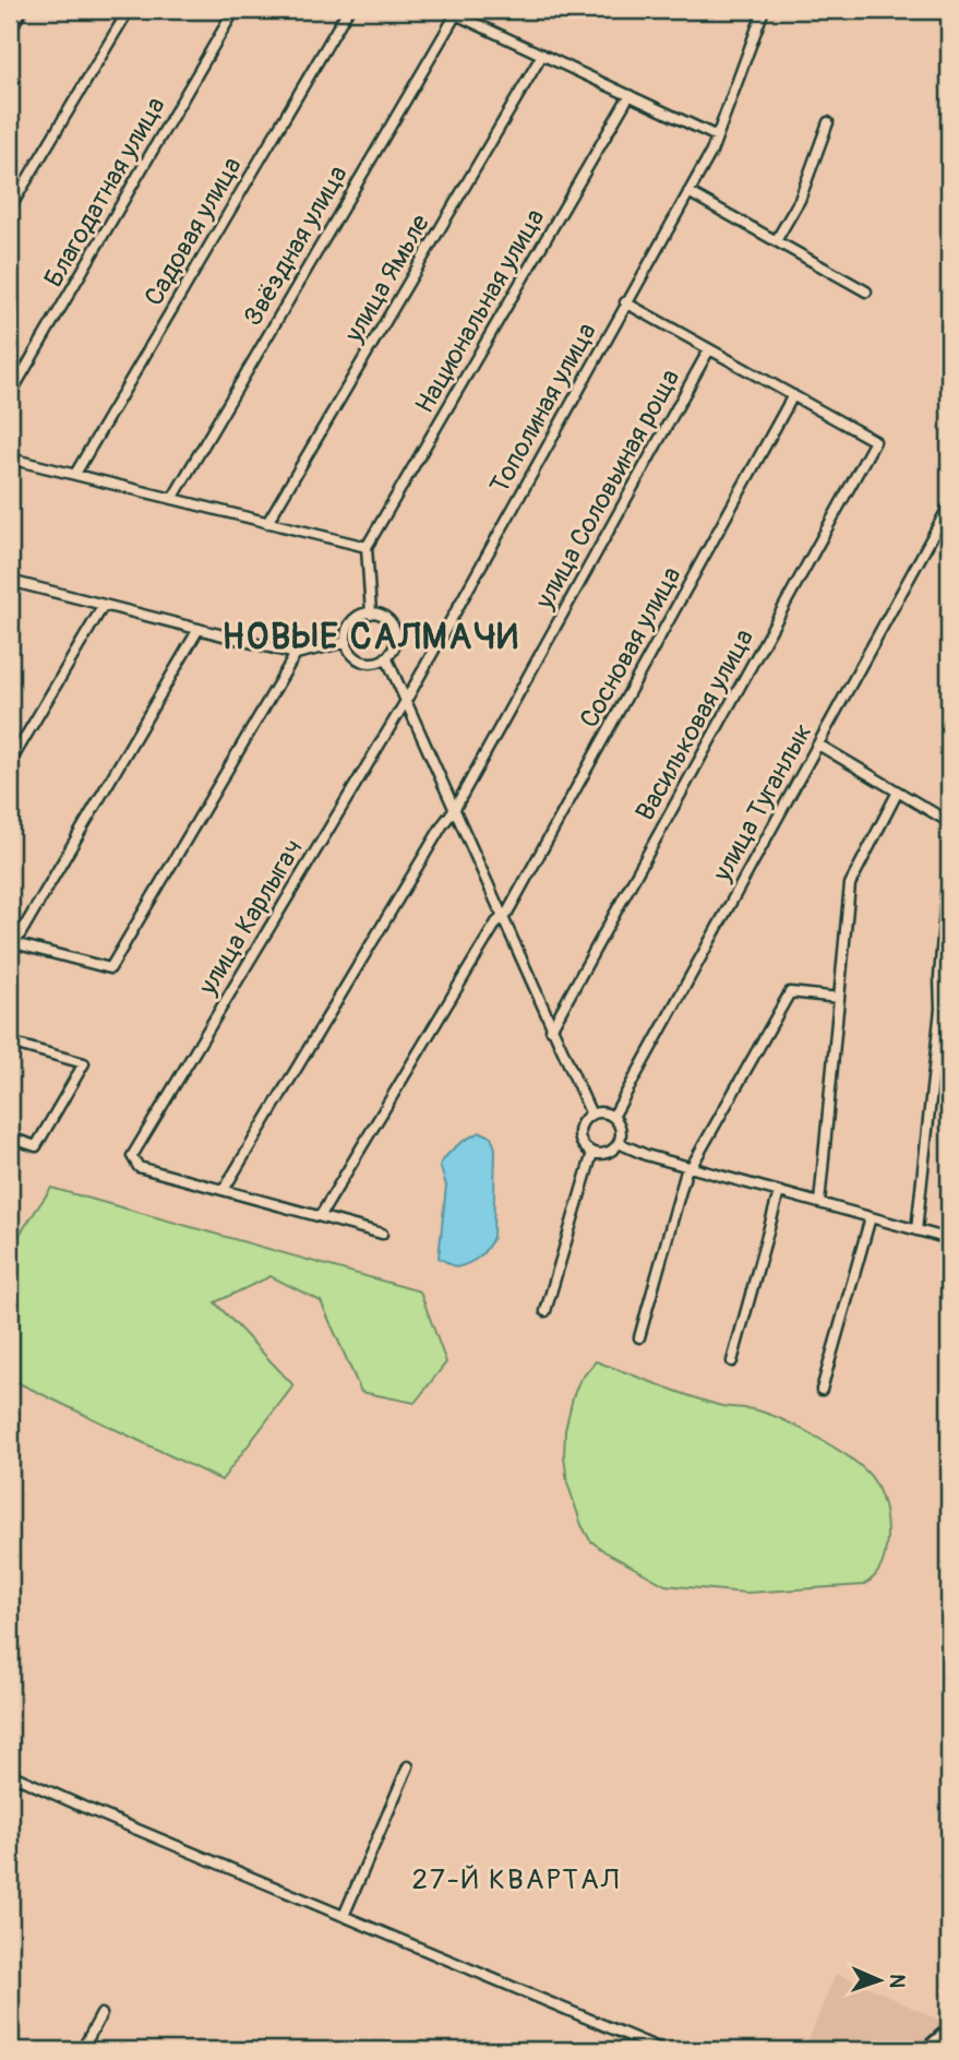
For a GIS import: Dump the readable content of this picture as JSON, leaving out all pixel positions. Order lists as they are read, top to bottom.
{
  "streets": {
    "street": [
      "Благодатная улица",
      "Садовая улица",
      "Звёздная улица",
      "улица Ямьле",
      "Национальная улица",
      "Тополиная улица",
      "улица Соловьиная роща",
      "Сосновая улица",
      "Васильковая улица",
      "улица Туганлык",
      "улица Карлыгач"
    ]
  },
  "crossings": [
    ["Тополиная улица", "улица Карлыгач"],
    ["улица Соловьиная роща", "улица Карлыгач"],
    ["Сосновая улица", "Васильковая улица"]
  ],
  "districts": ["НОВЫЕ САЛМАЧИ", "27-Й КВАРТАЛ"],
  "north": "right"
}
